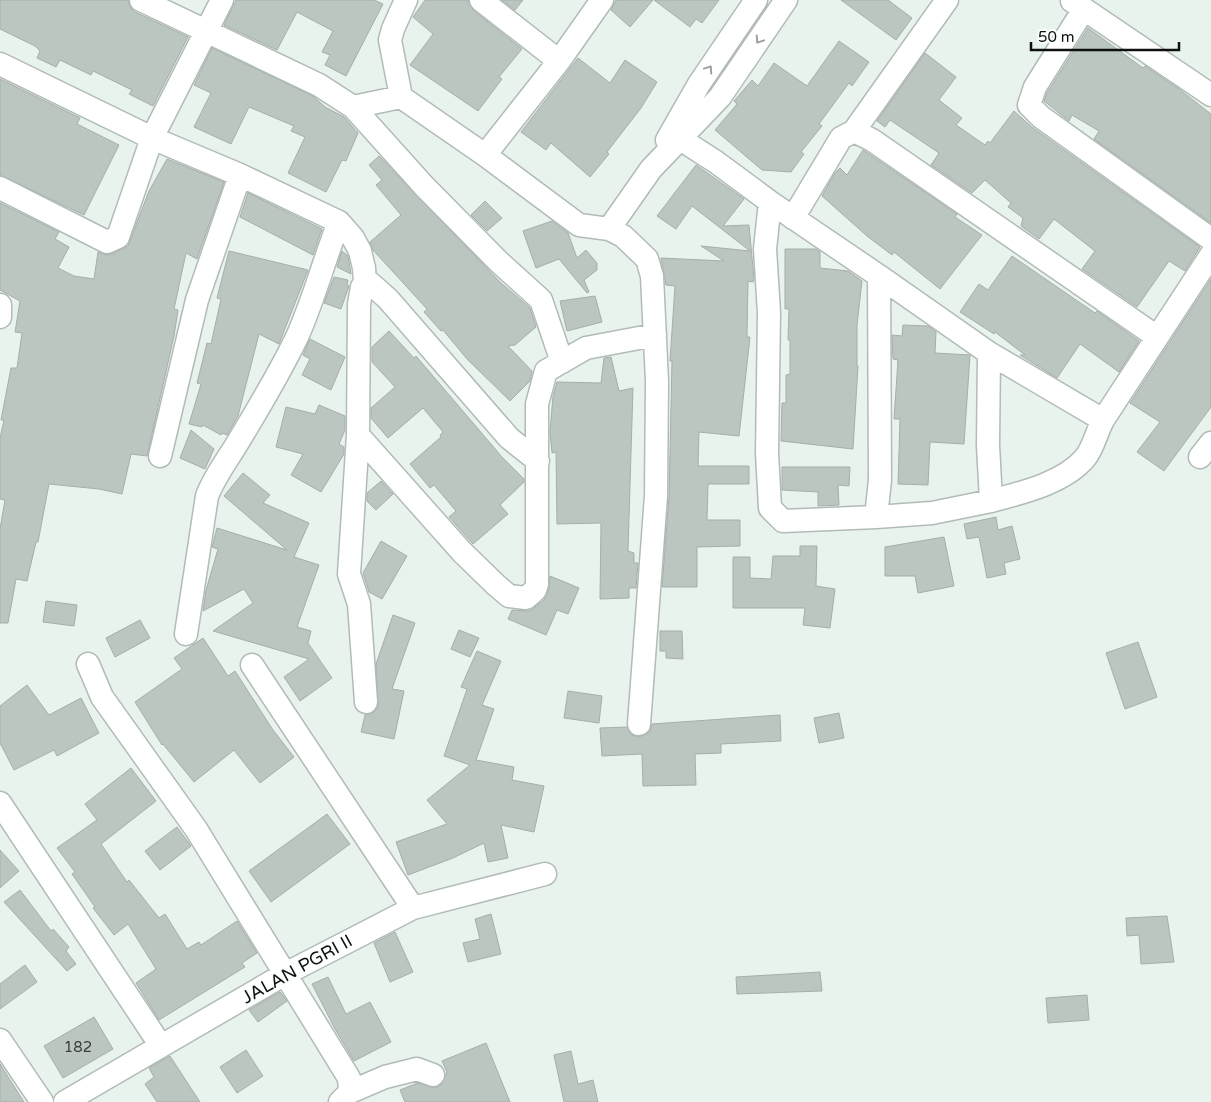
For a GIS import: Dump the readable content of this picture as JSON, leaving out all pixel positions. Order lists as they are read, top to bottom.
{
  "streets": {
    "street": ["JALAN PGRI II"]
  },
  "house_numbers": ["182"],
  "scale_bar": "50 m"
}
